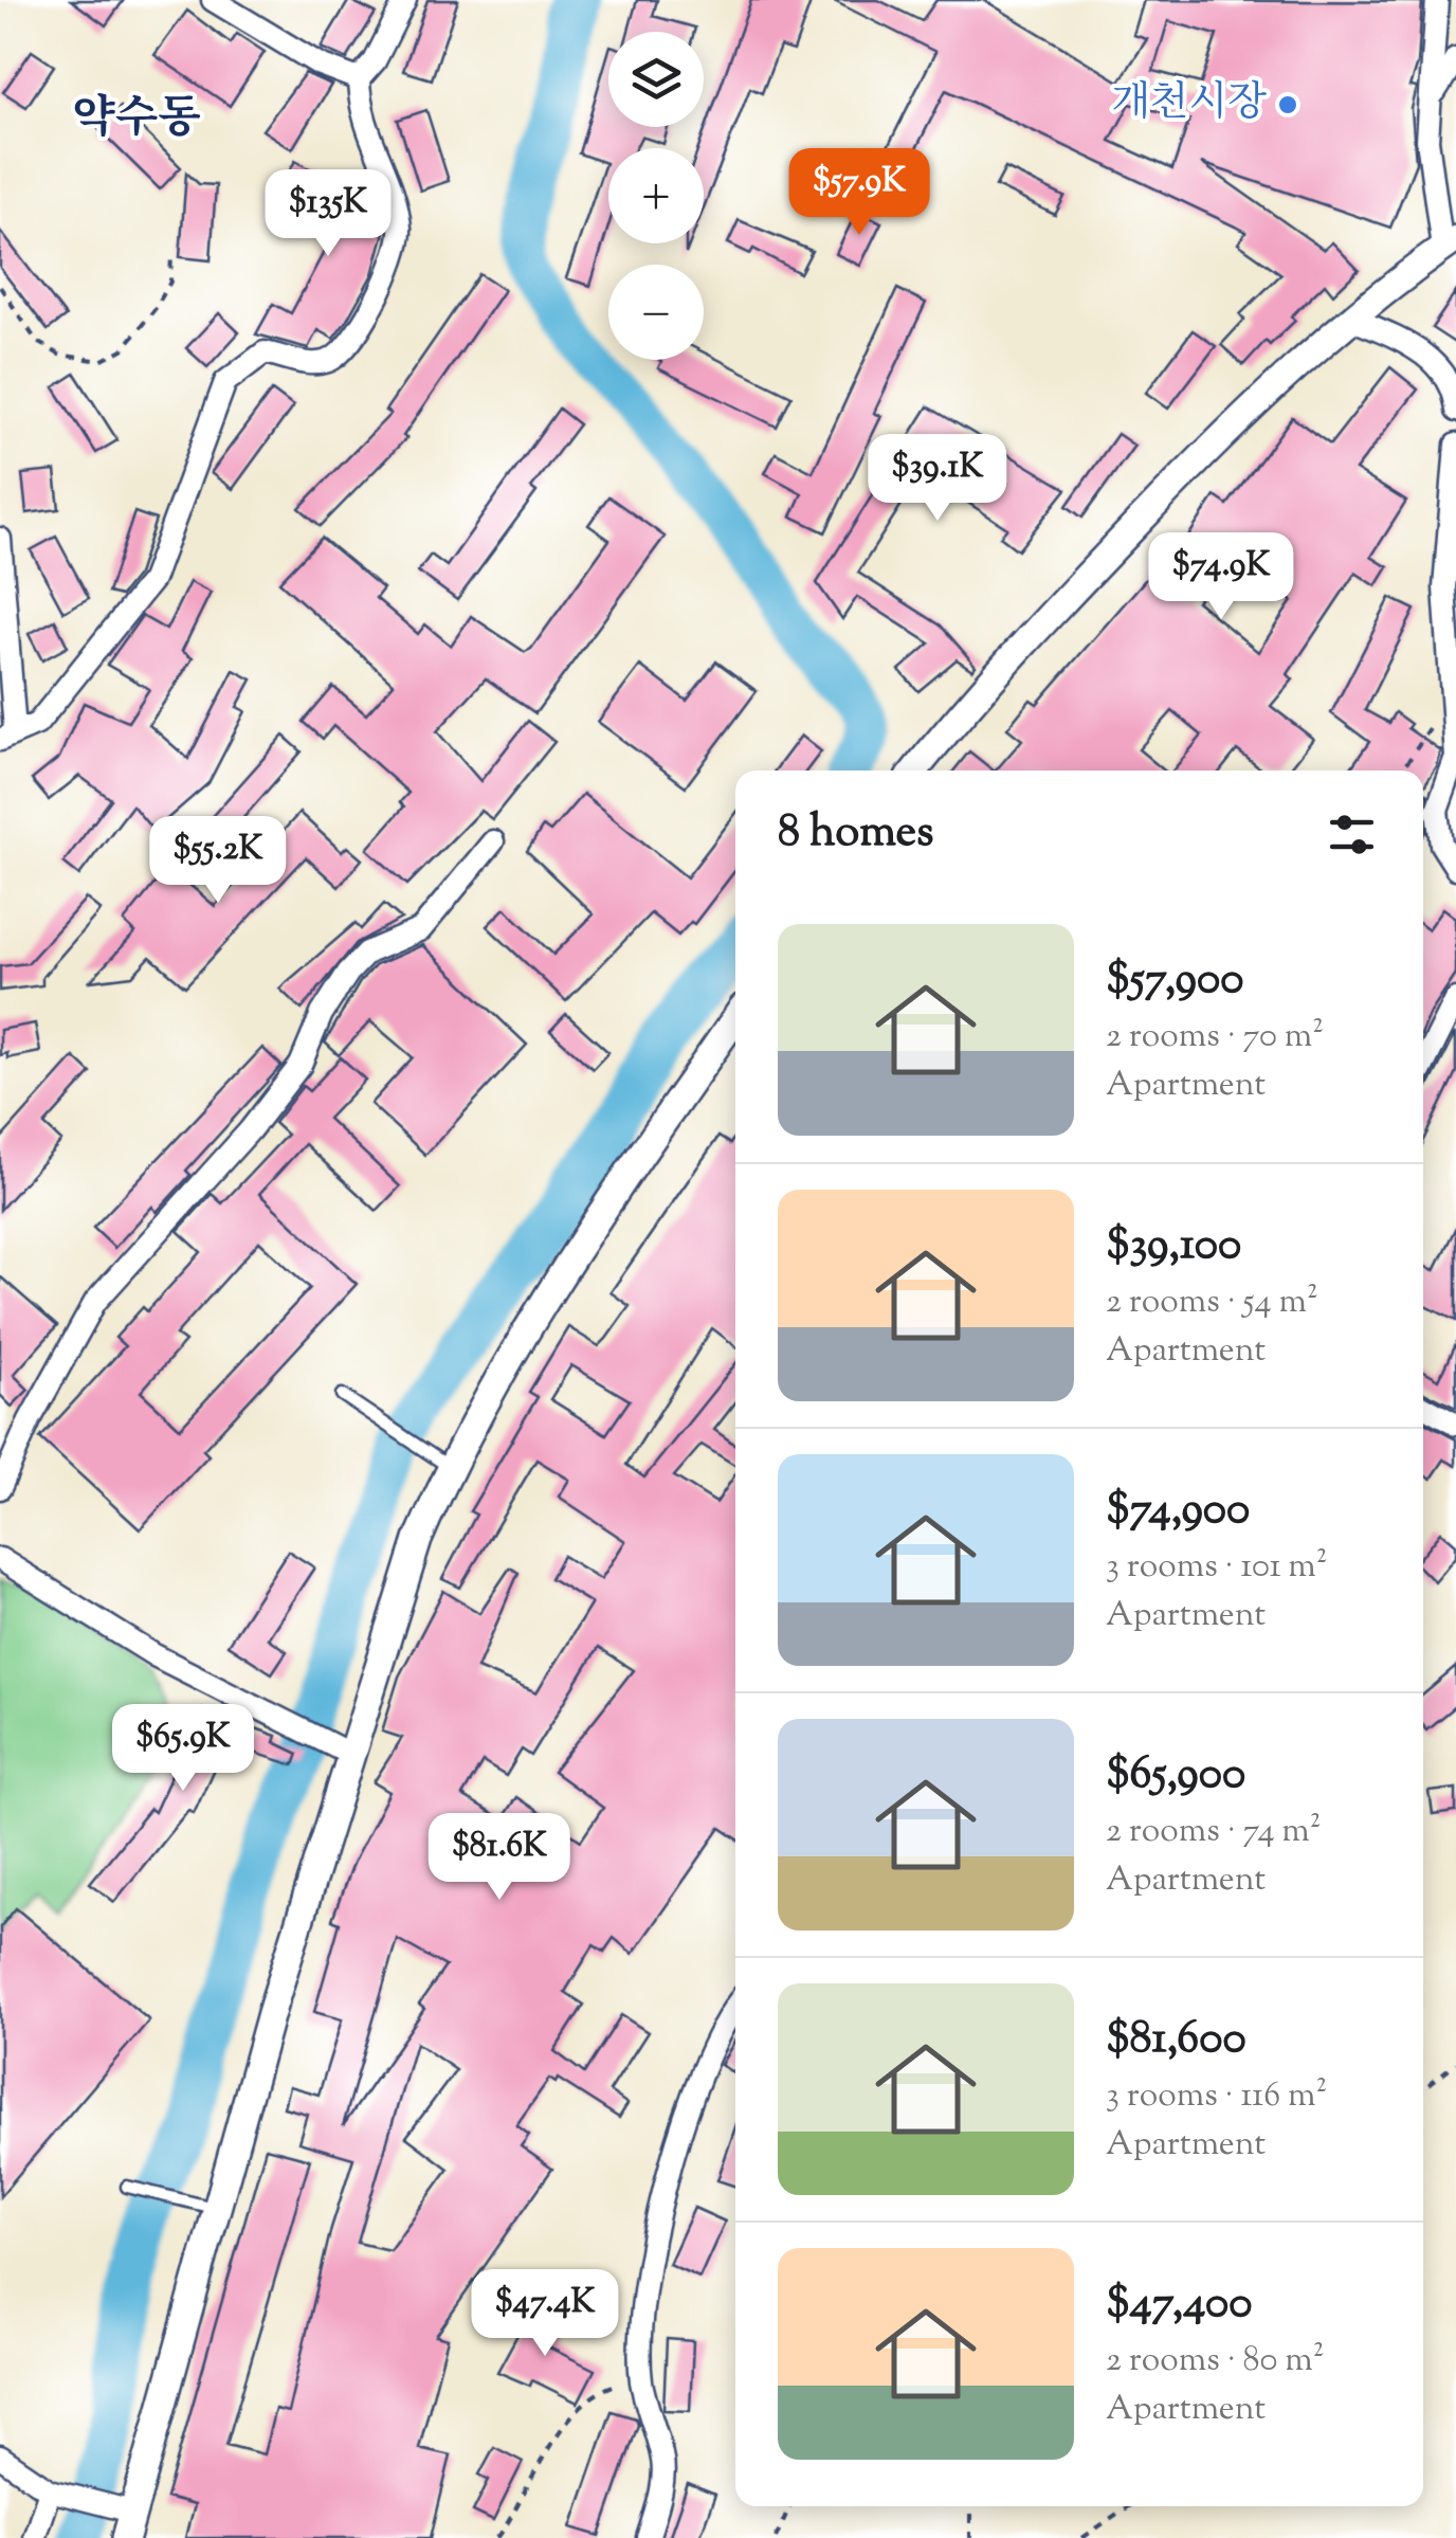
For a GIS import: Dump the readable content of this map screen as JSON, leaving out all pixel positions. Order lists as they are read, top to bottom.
{
  "districts": ["약수동"],
  "places": ["개천시장"],
  "page": {
    "map_buttons": ["+", "−"],
    "price": [
      "$57.9K",
      "$135K",
      "$39.1K",
      "$74.9K",
      "$55.2K",
      "$65.9K",
      "$81.6K",
      "$47.4K"
    ],
    "heading": "8 homes",
    "list": [
      {
        "name": "$57,900",
        "note": "2 rooms · 70 m² · Apartment"
      },
      {
        "name": "$39,100",
        "note": "2 rooms · 54 m² · Apartment"
      },
      {
        "name": "$74,900",
        "note": "3 rooms · 101 m² · Apartment"
      },
      {
        "name": "$65,900",
        "note": "2 rooms · 74 m² · Apartment"
      },
      {
        "name": "$81,600",
        "note": "3 rooms · 116 m² · Apartment"
      },
      {
        "name": "$47,400",
        "note": "2 rooms · 80 m² · Apartment"
      }
    ]
  }
}
